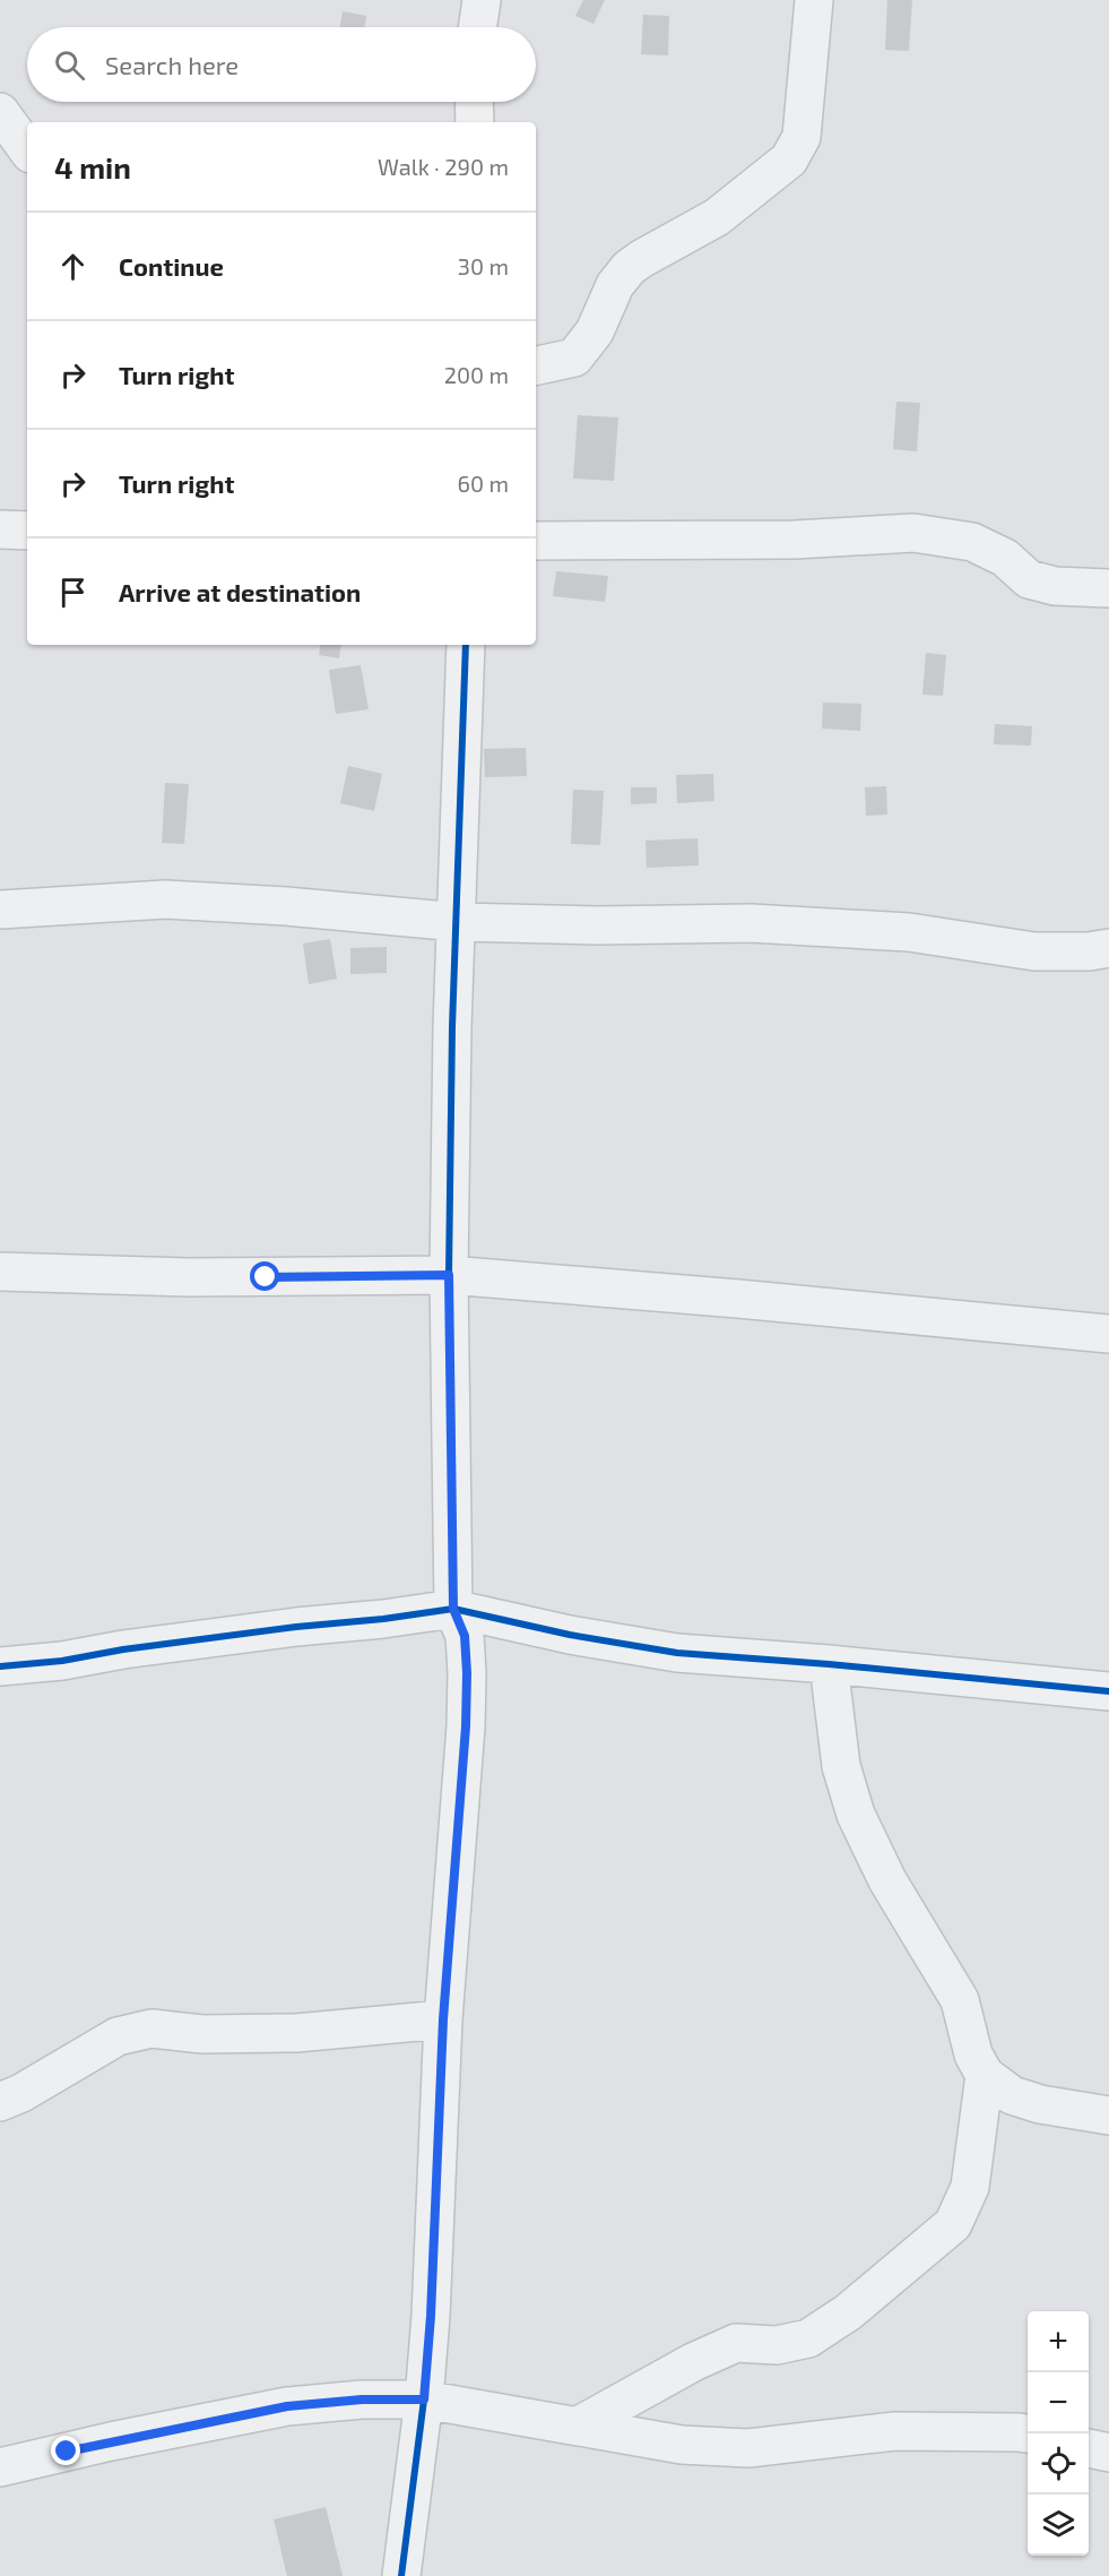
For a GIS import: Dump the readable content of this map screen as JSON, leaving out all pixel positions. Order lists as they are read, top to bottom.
{
  "page": {
    "search": "Search here",
    "heading": ["4 min", "Walk · 290 m"],
    "list": [
      ["Continue", "30 m"],
      ["Turn right", "200 m"],
      ["Turn right", "60 m"],
      "Arrive at destination"
    ],
    "map_buttons": ["+", "−"]
  }
}
